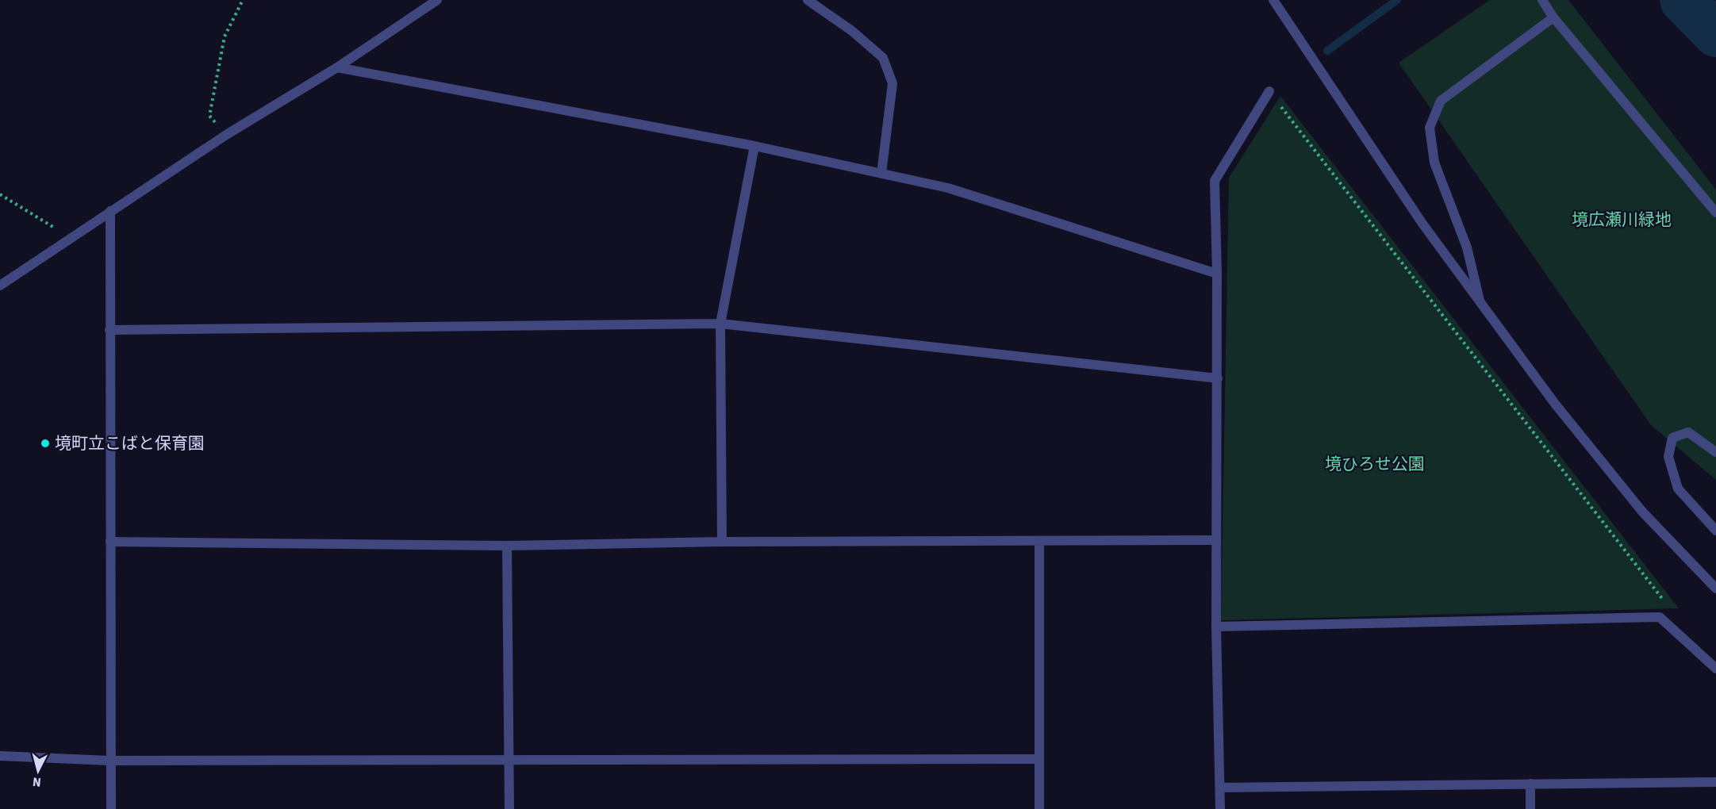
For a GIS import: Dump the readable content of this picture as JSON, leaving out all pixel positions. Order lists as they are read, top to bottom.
{
  "parks": ["境広瀬川緑地", "境ひろせ公園"],
  "places": ["境町立こばと保育園"],
  "north": "bottom"
}
